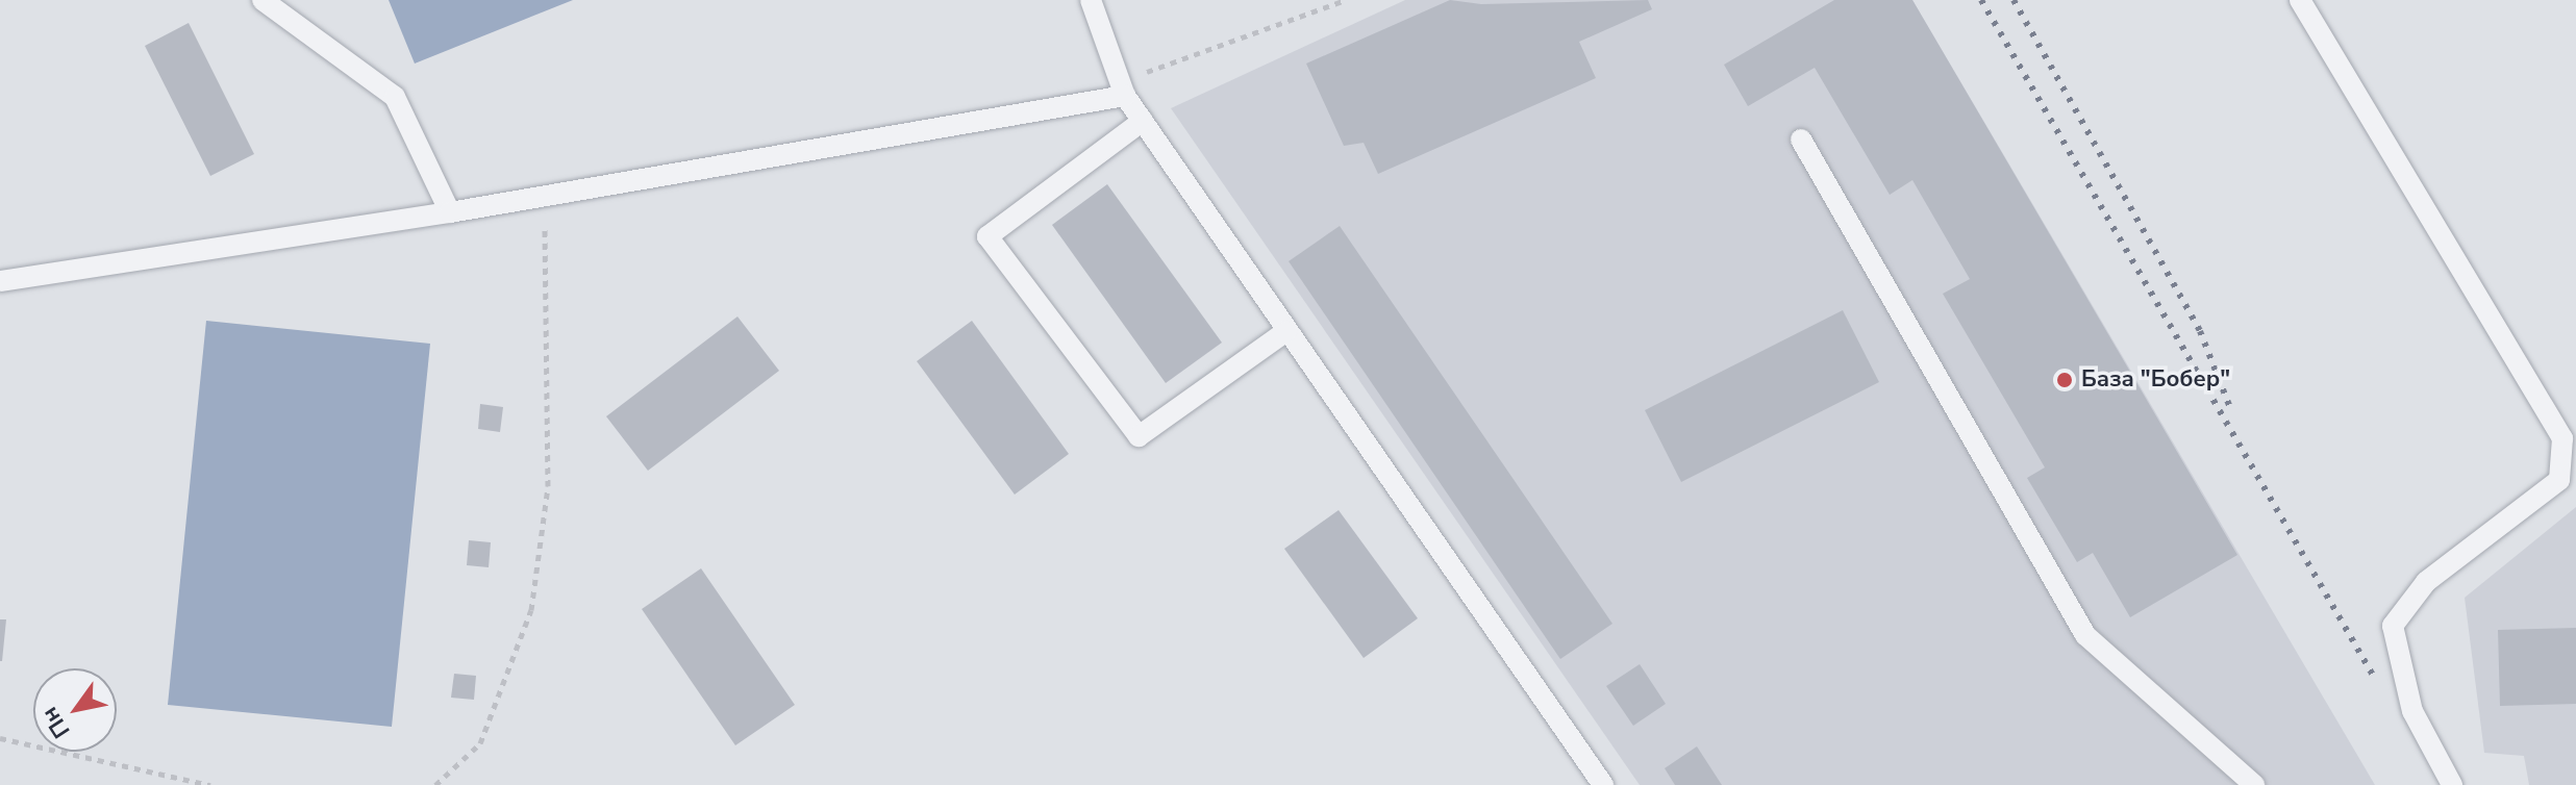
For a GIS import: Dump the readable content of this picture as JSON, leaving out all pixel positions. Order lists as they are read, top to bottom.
{
  "places": ["База \"Бобер\""],
  "north": "bottom left"
}
